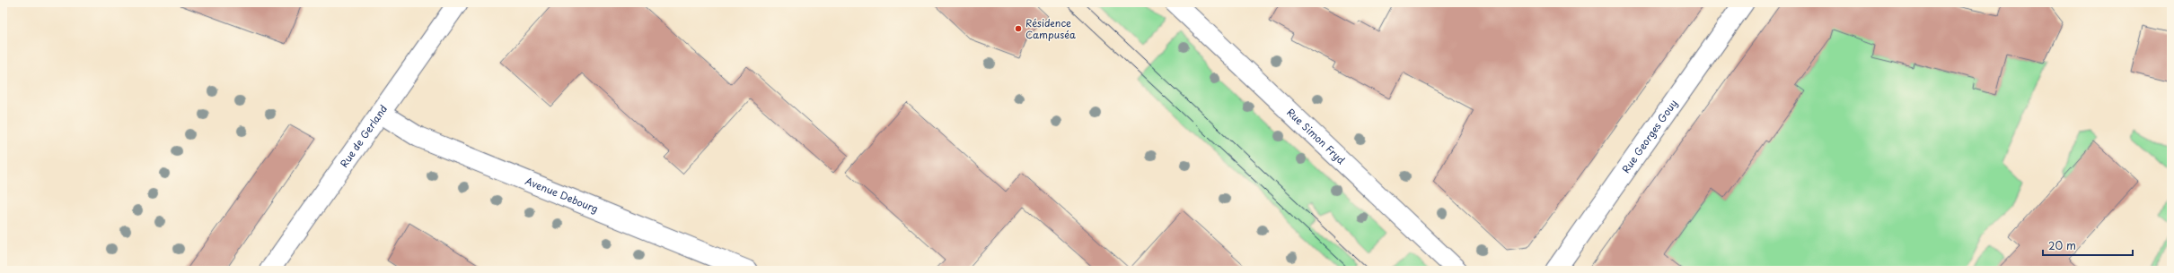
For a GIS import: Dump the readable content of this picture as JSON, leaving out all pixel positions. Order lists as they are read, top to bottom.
{
  "streets": {
    "street": [
      "Rue de Gerland",
      "Rue Simon Fryd",
      "Rue Georges Gouy",
      "Avenue Debourg"
    ]
  },
  "crossings": [
    ["Rue de Gerland", "Avenue Debourg"]
  ],
  "places": ["Résidence Campuséa"],
  "scale_bar": "20 m"
}
